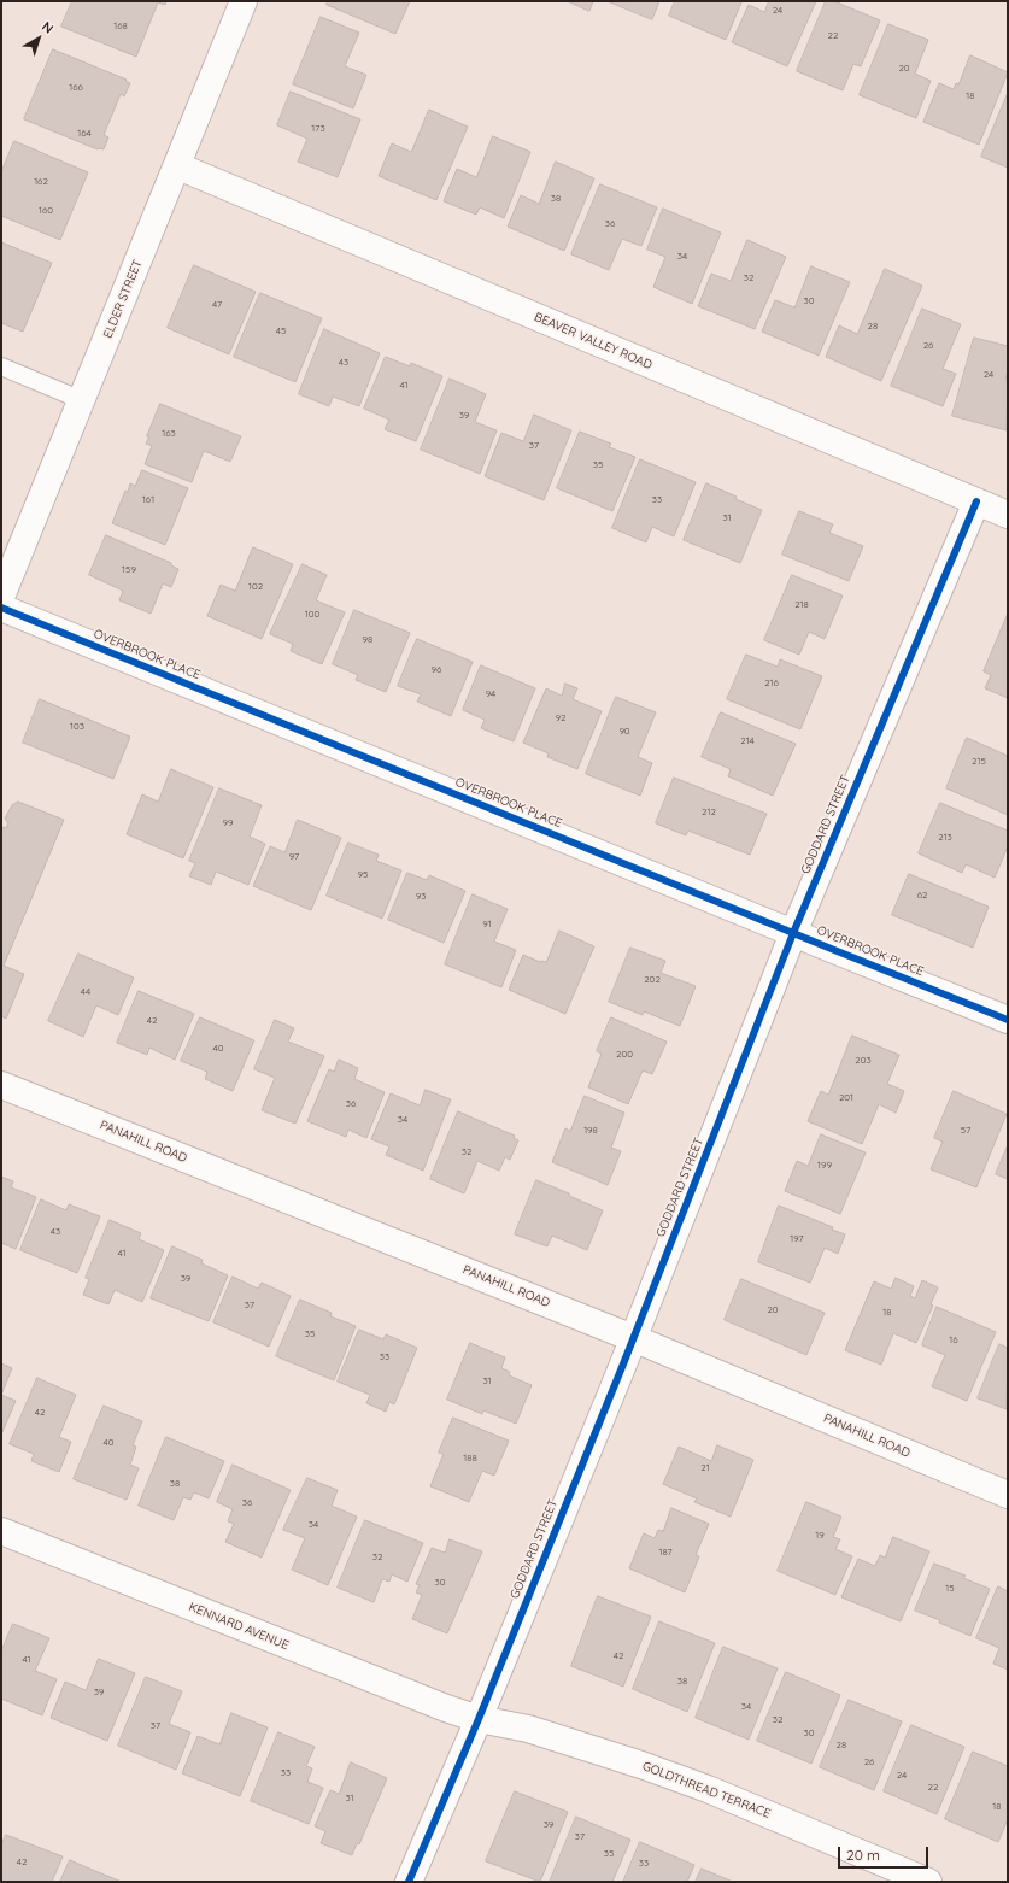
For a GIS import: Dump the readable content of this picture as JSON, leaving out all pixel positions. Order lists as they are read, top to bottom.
{
  "streets": {
    "street": [
      "ELDER STREET",
      "BEAVER VALLEY ROAD",
      "OVERBROOK PLACE",
      "GODDARD STREET",
      "PANAHILL ROAD",
      "KENNARD AVENUE",
      "GOLDTHREAD TERRACE"
    ]
  },
  "crossings": [
    ["ELDER STREET", "BEAVER VALLEY ROAD"],
    ["BEAVER VALLEY ROAD", "GODDARD STREET"],
    ["OVERBROOK PLACE", "GODDARD STREET"],
    ["GODDARD STREET", "PANAHILL ROAD"],
    ["GODDARD STREET", "KENNARD AVENUE"],
    ["GODDARD STREET", "GOLDTHREAD TERRACE"],
    ["KENNARD AVENUE", "GOLDTHREAD TERRACE"]
  ],
  "house_numbers": [
    "24",
    "168",
    "22",
    "20",
    "166",
    "18",
    "173",
    "164",
    "162",
    "38",
    "160",
    "36",
    "34",
    "32",
    "30",
    "47",
    "28",
    "45",
    "26",
    "43",
    "24",
    "41",
    "39",
    "163",
    "37",
    "35",
    "161",
    "33",
    "31",
    "159",
    "102",
    "218",
    "100",
    "98",
    "96",
    "216",
    "94",
    "92",
    "103",
    "90",
    "214",
    "215",
    "212",
    "99",
    "213",
    "97",
    "95",
    "62",
    "93",
    "91",
    "202",
    "44",
    "42",
    "40",
    "200",
    "203",
    "201",
    "36",
    "34",
    "198",
    "57",
    "32",
    "199",
    "43",
    "197",
    "41",
    "39",
    "37",
    "20",
    "18",
    "35",
    "16",
    "33",
    "31",
    "42",
    "40",
    "188",
    "21",
    "38",
    "36",
    "34",
    "19",
    "187",
    "32",
    "30",
    "15",
    "42",
    "41",
    "38",
    "39",
    "34",
    "32",
    "37",
    "30",
    "28",
    "26",
    "33",
    "24",
    "22",
    "31",
    "18",
    "39",
    "37",
    "35",
    "42",
    "33"
  ],
  "scale_bar": "20 m",
  "north": "top right"
}
